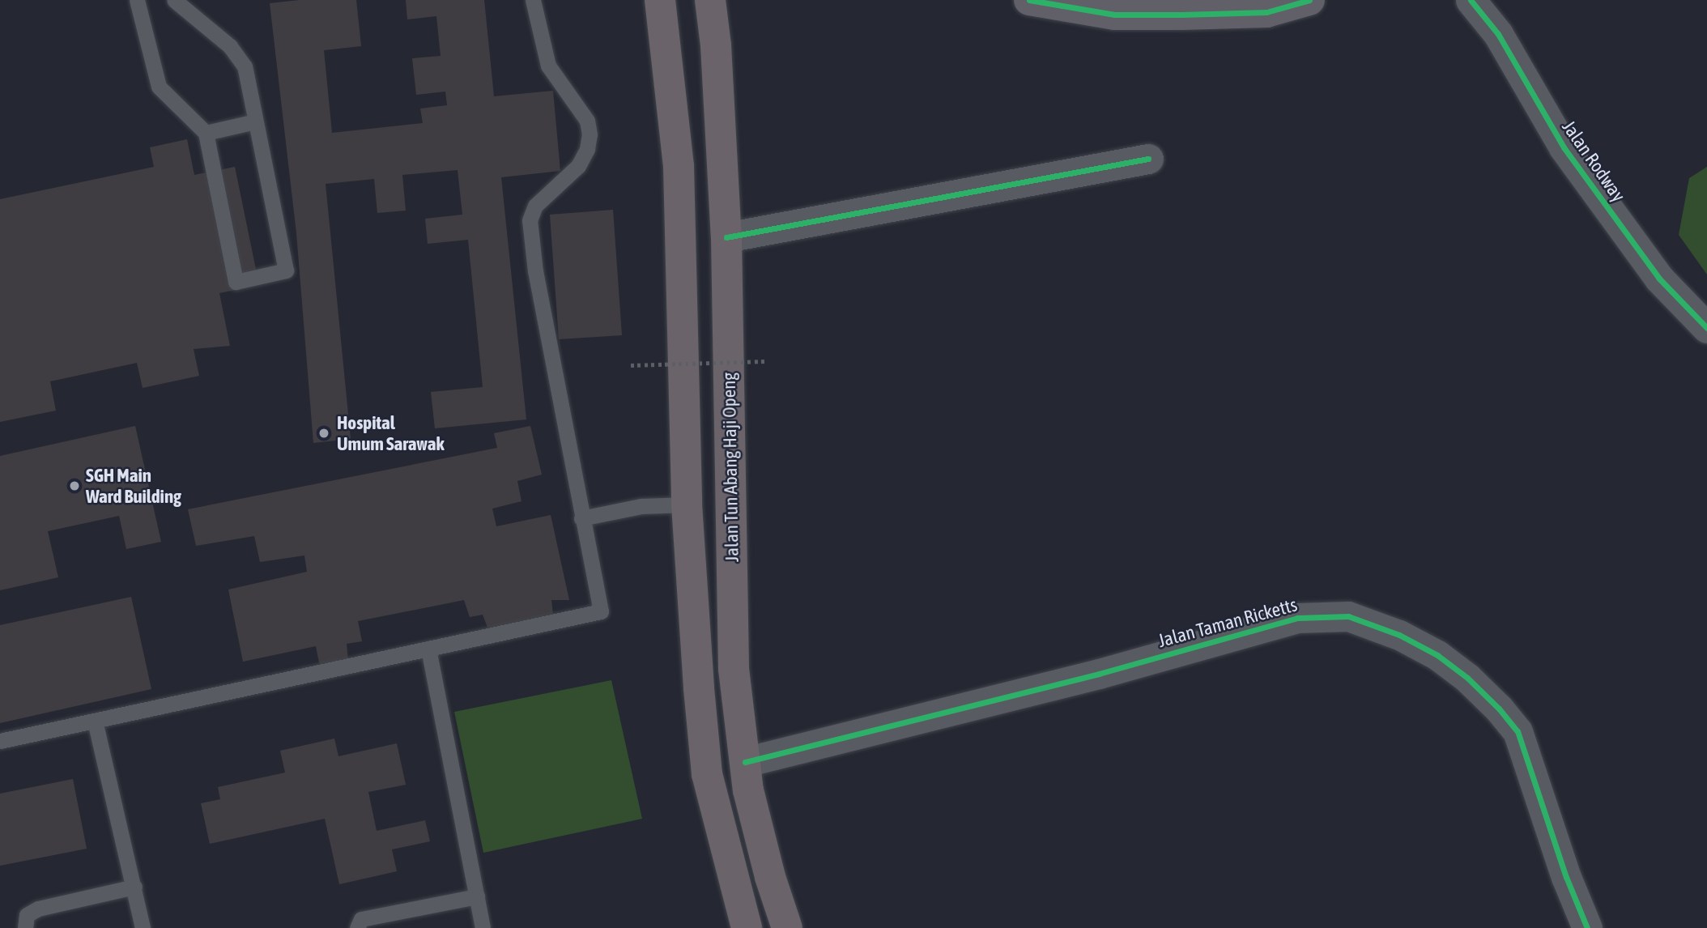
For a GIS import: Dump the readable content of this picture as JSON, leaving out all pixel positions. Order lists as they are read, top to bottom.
{
  "streets": {
    "main road": ["Jalan Tun Abang Haji Openg"],
    "street": ["Jalan Rodway", "Jalan Taman Ricketts"]
  },
  "crossings": [
    ["Jalan Tun Abang Haji Openg", "Jalan Taman Ricketts"]
  ],
  "places": ["Hospital Umum Sarawak", "SGH Main Ward Building"]
}
